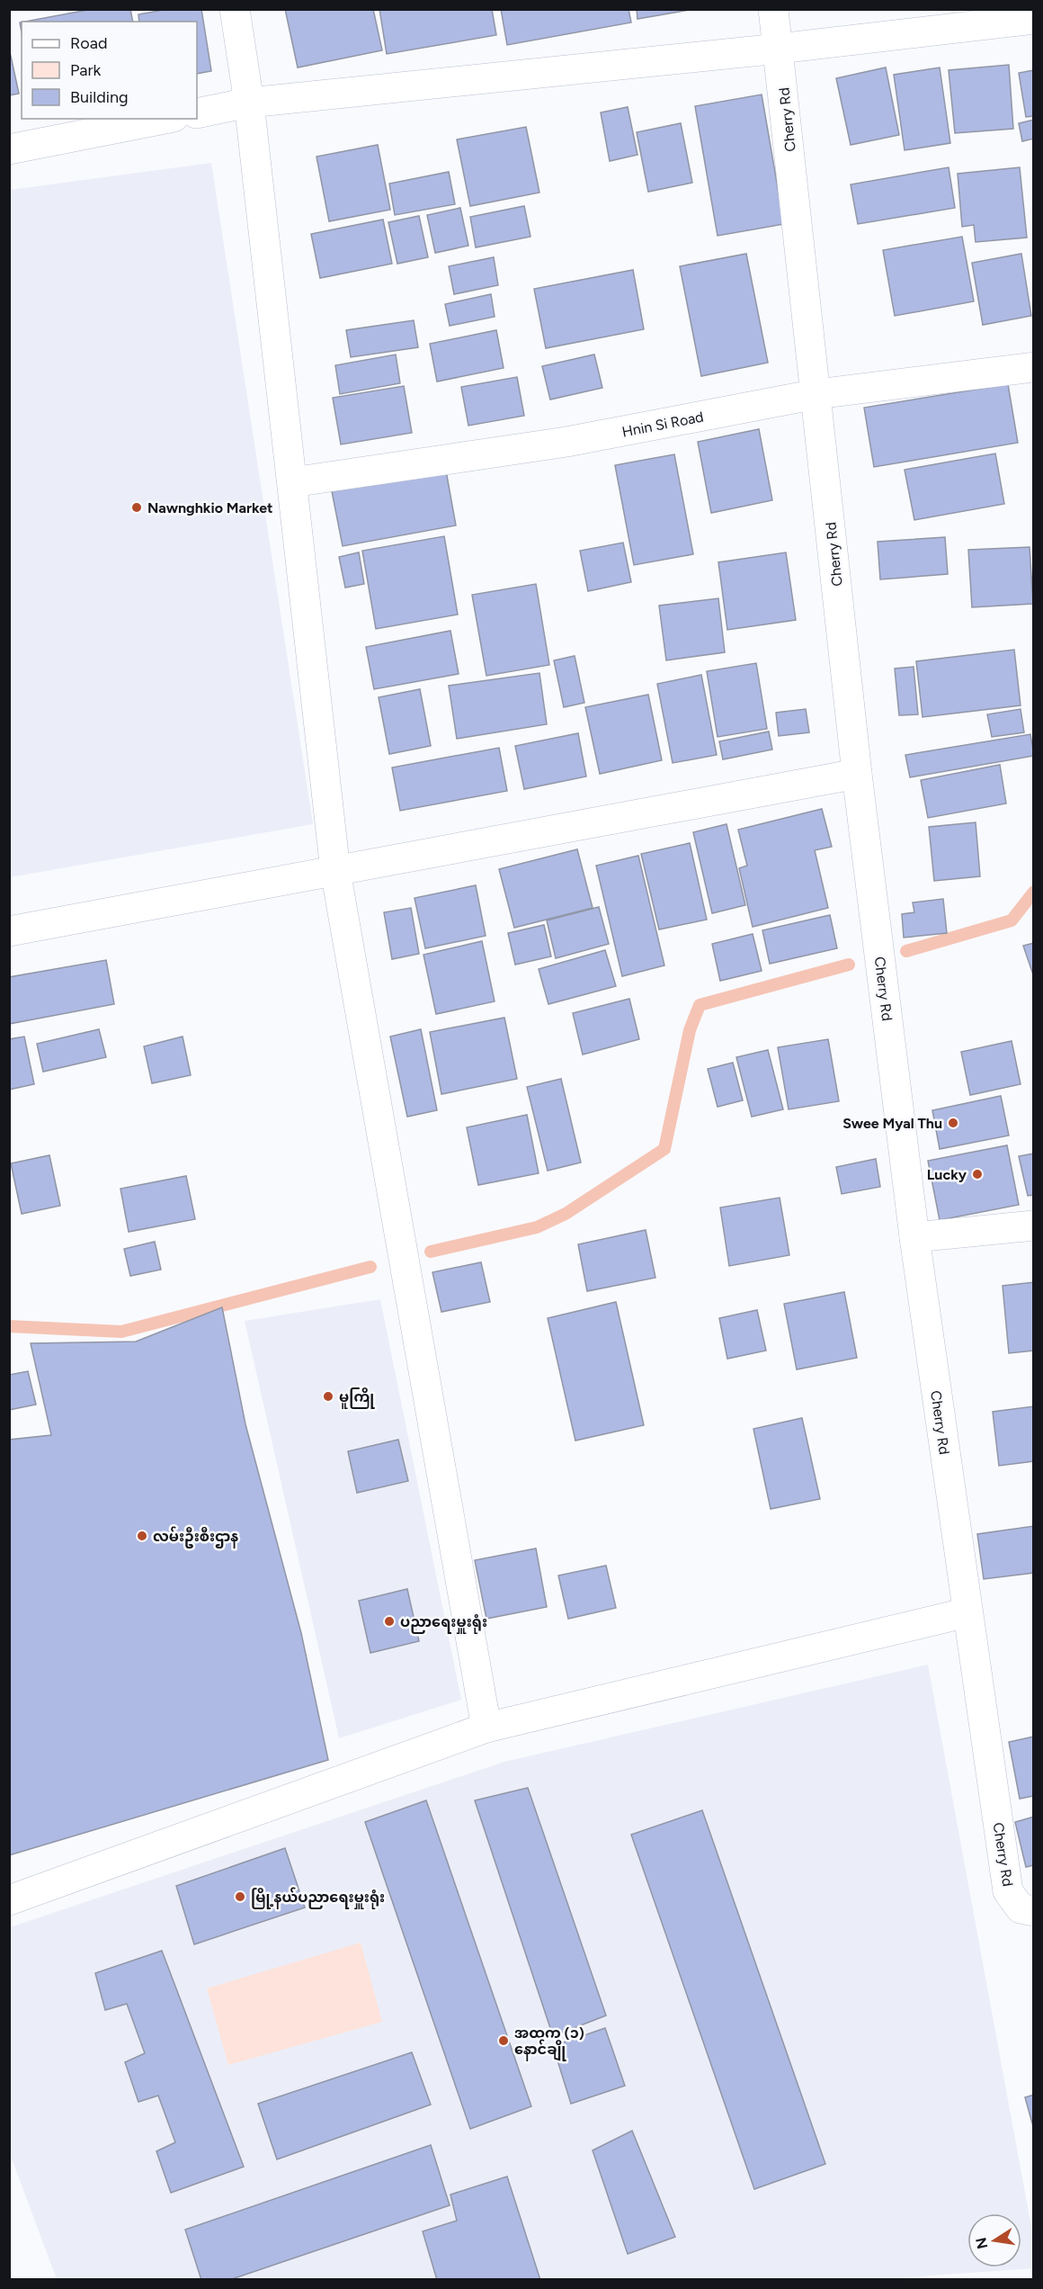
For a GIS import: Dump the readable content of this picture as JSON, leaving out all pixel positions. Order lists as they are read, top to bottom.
{
  "streets": {
    "main road": ["Cherry Rd", "Hnin Si Road"]
  },
  "crossings": [
    ["Cherry Rd", "Hnin Si Road"]
  ],
  "places": [
    "Nawnghkio Market",
    "Swee Myal Thu",
    "Lucky",
    "မူကြို",
    "လမ်းဦးစီးဌာန",
    "ပညာရေးမှူးရုံး",
    "မြို့နယ်ပညာရေးမှူးရုံး",
    "အထက (၁) နောင်ချို"
  ],
  "legend": ["Road", "Park", "Building"],
  "north": "left"
}
